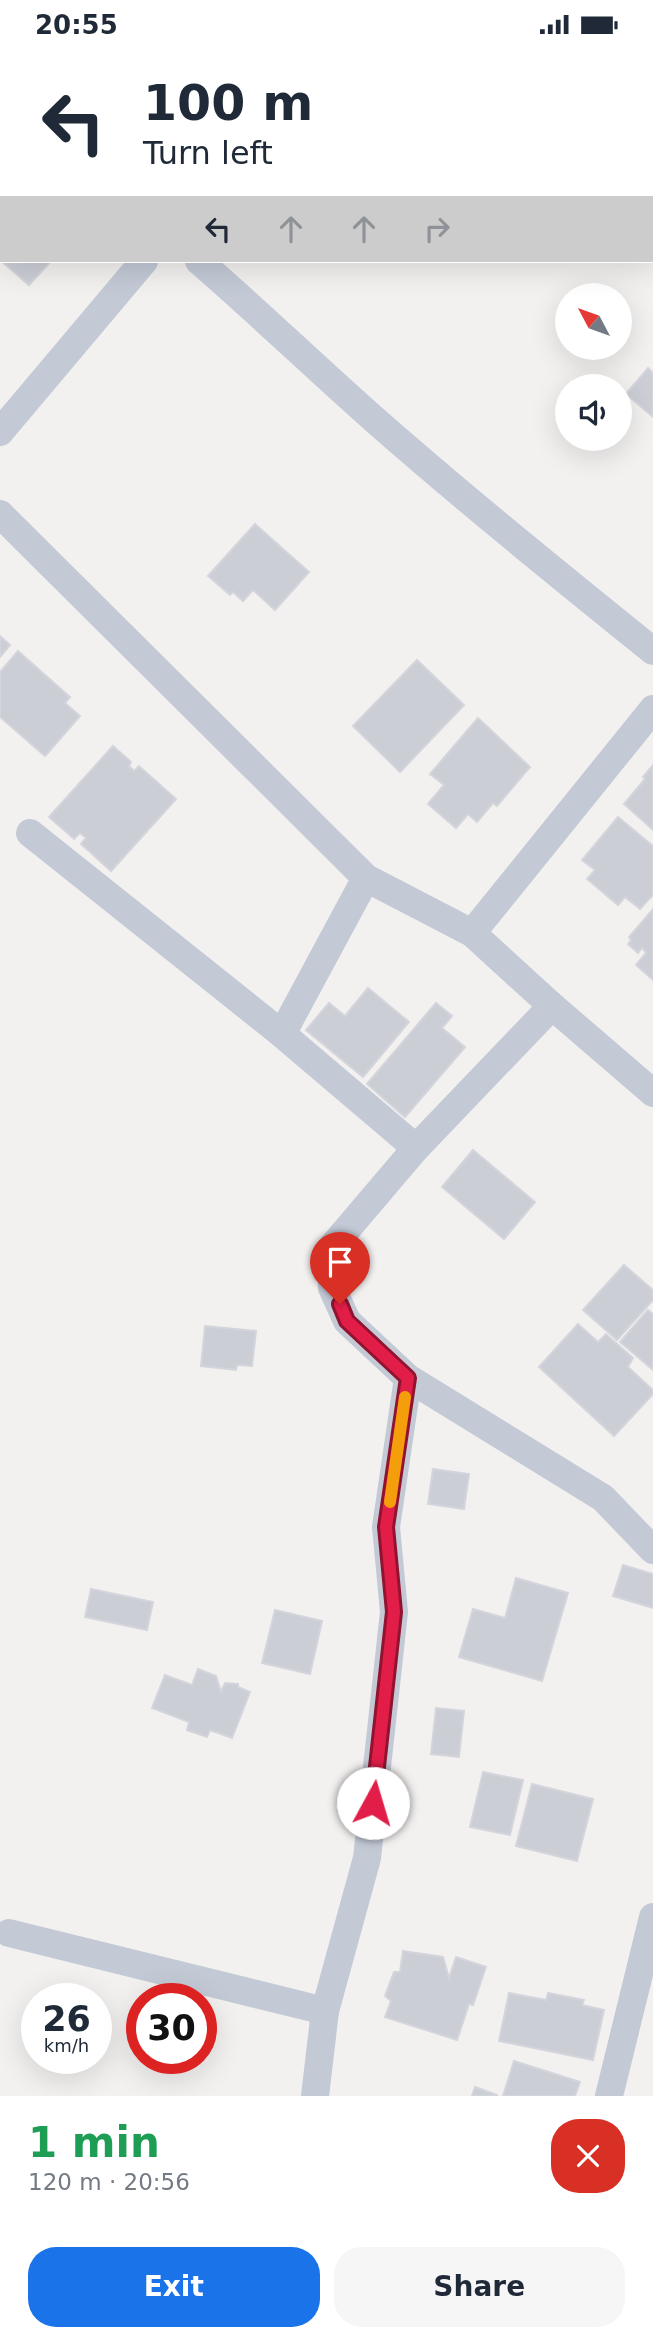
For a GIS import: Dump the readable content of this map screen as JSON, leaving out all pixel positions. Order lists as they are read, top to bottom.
{
  "north": "top left",
  "page": {
    "status": "20:55",
    "turn": ["100 m", "Turn left"],
    "speed": "26 km/h",
    "limit": "30",
    "heading": ["1 min", "120 m · 20:56"],
    "buttons": ["Exit", "Share"]
  }
}
